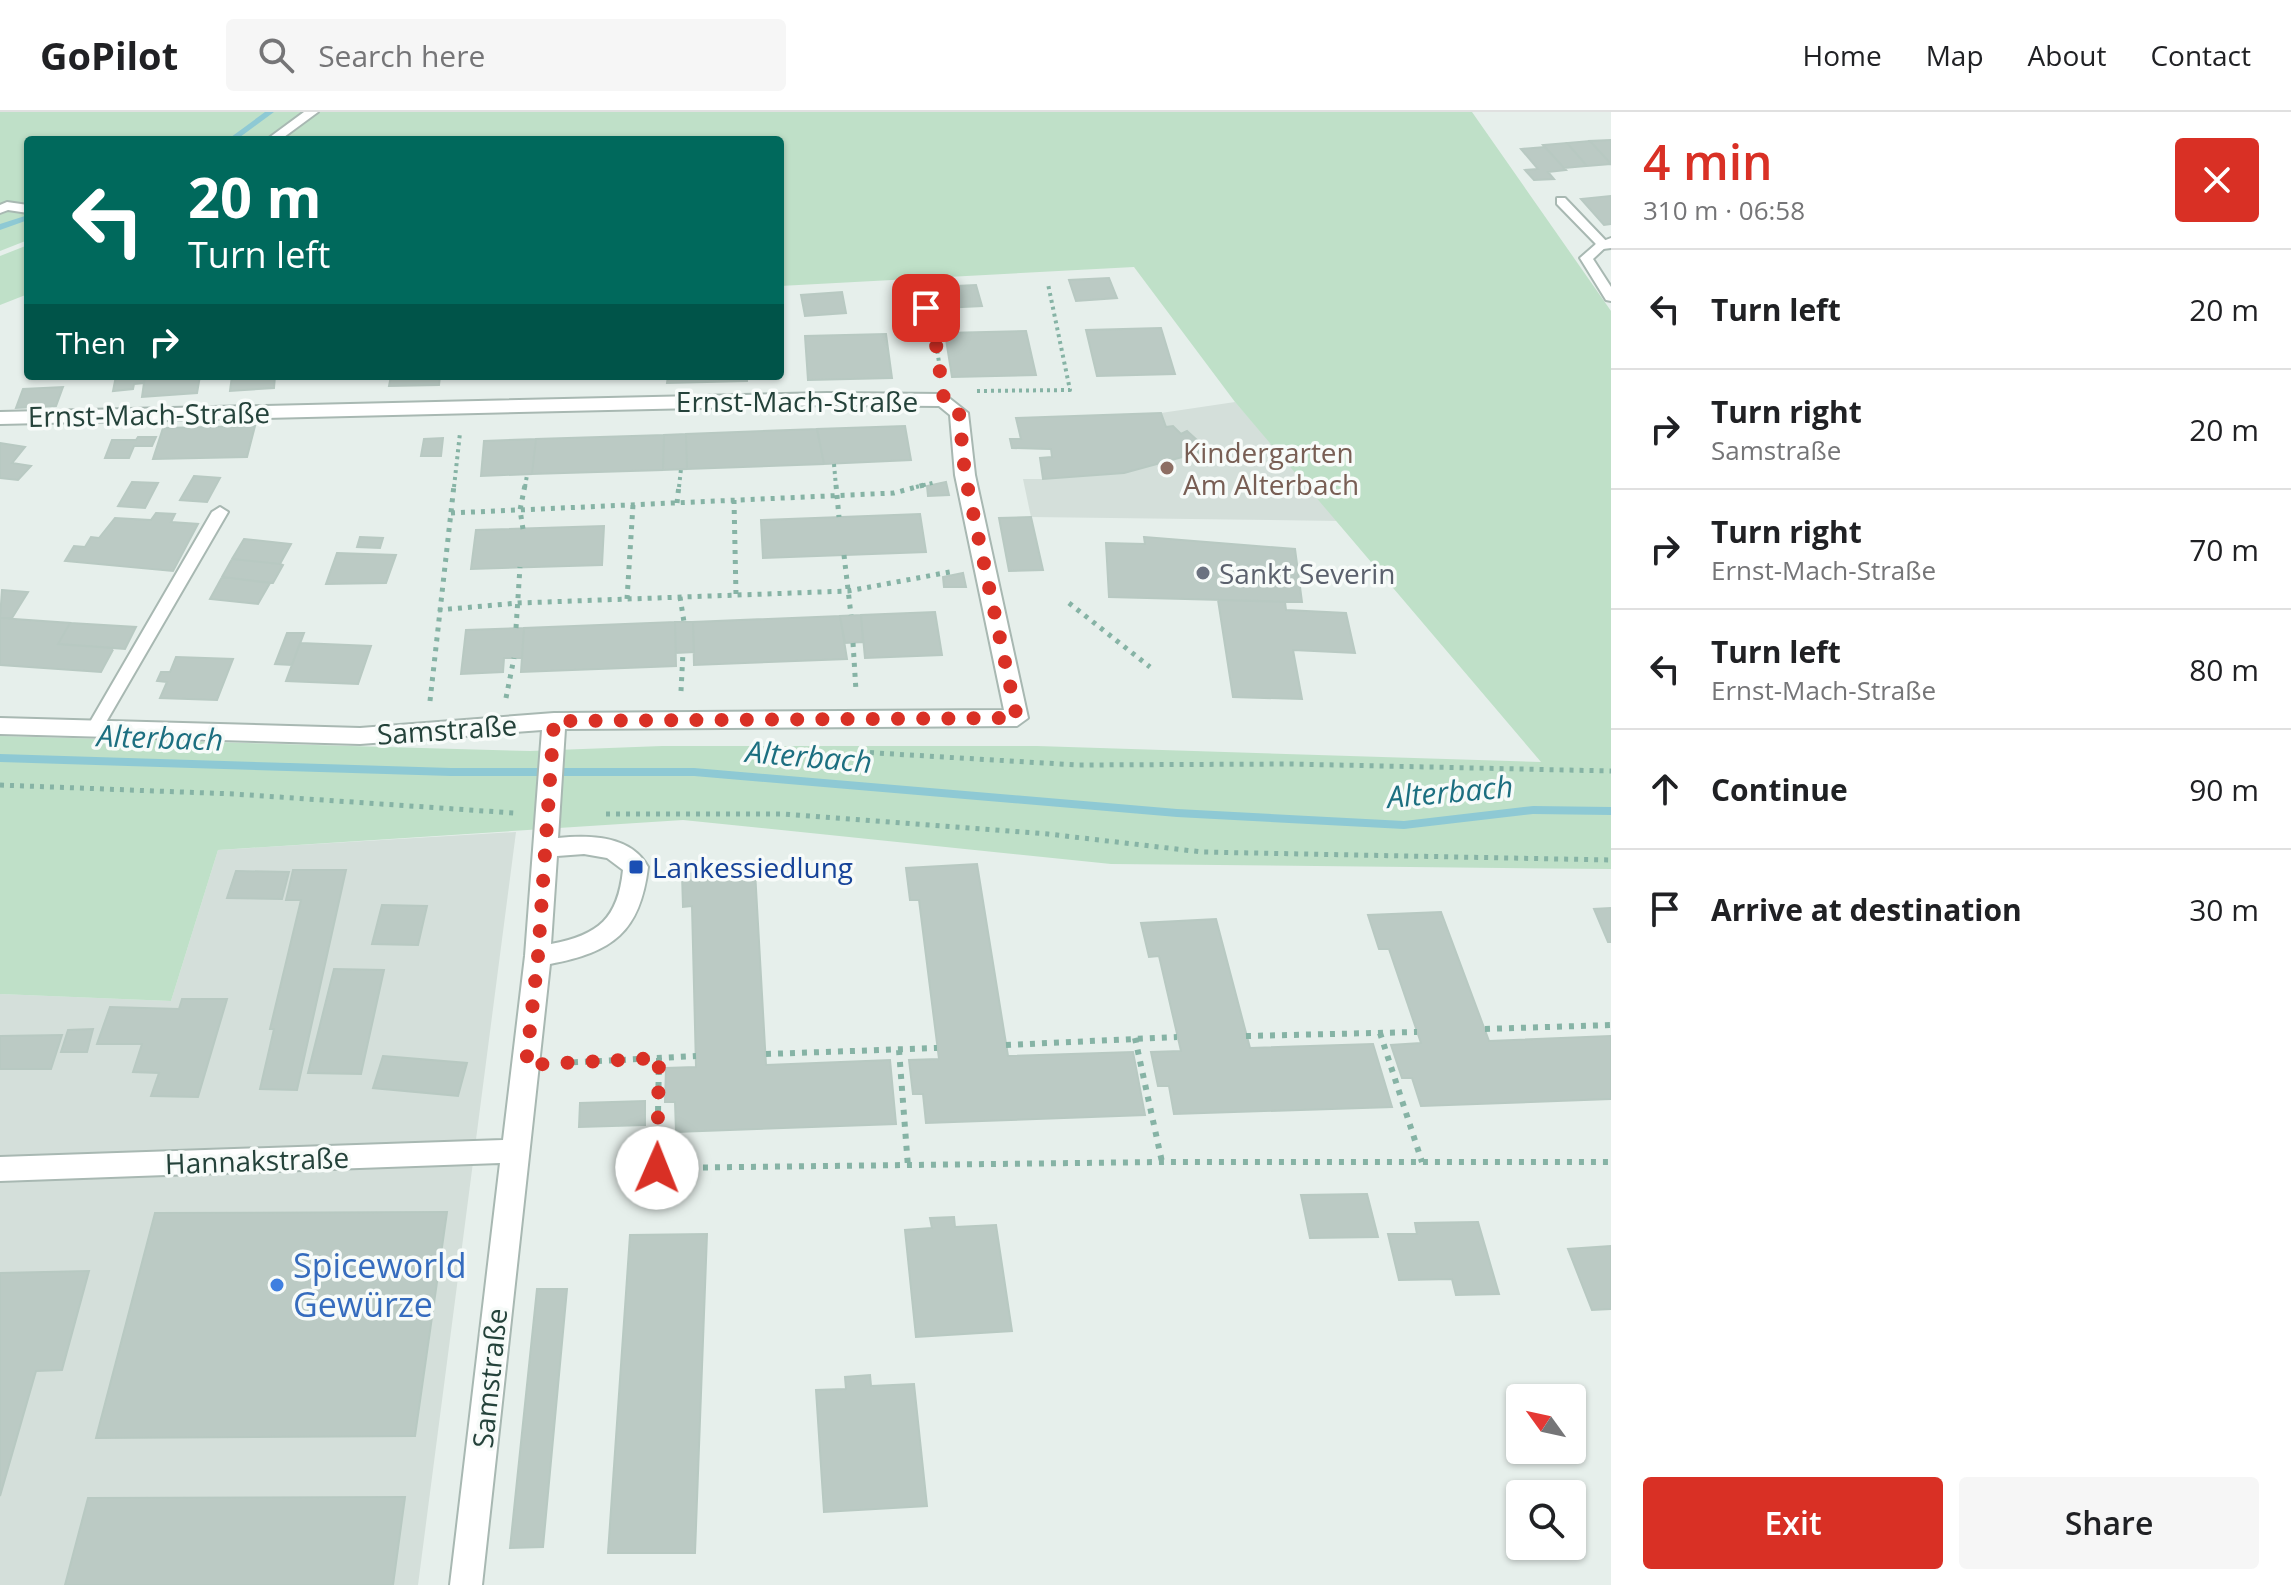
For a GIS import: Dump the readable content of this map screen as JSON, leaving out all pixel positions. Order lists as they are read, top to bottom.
{
  "streets": {
    "street": ["Ernst-Mach-Straße", "Samstraße", "Hannakstraße"]
  },
  "crossings": [
    ["Ernst-Mach-Straße", "Samstraße"],
    ["Samstraße", "Hannakstraße"]
  ],
  "water": ["Alterbach"],
  "places": {
    "other": ["Kindergarten Am Alterbach", "Sankt Severin", "Spiceworld Gewürze"],
    "transit": ["Lankessiedlung"]
  },
  "north": "top left",
  "page": {
    "header": "GoPilot",
    "search": "Search here",
    "nav": [
      "Home",
      "Map",
      "About",
      "Contact"
    ],
    "heading": ["4 min", "310 m · 06:58"],
    "turn": ["20 m", "Turn left"],
    "list": [
      {
        "name": "Turn left",
        "value": "20 m"
      },
      {
        "name": "Turn right",
        "note": "Samstraße",
        "value": "20 m"
      },
      {
        "name": "Turn right",
        "note": "Ernst-Mach-Straße",
        "value": "70 m"
      },
      {
        "name": "Turn left",
        "note": "Ernst-Mach-Straße",
        "value": "80 m"
      },
      {
        "name": "Continue",
        "value": "90 m"
      },
      {
        "name": "Arrive at destination",
        "value": "30 m"
      }
    ],
    "then": "Then",
    "buttons": ["Exit", "Share"]
  }
}
